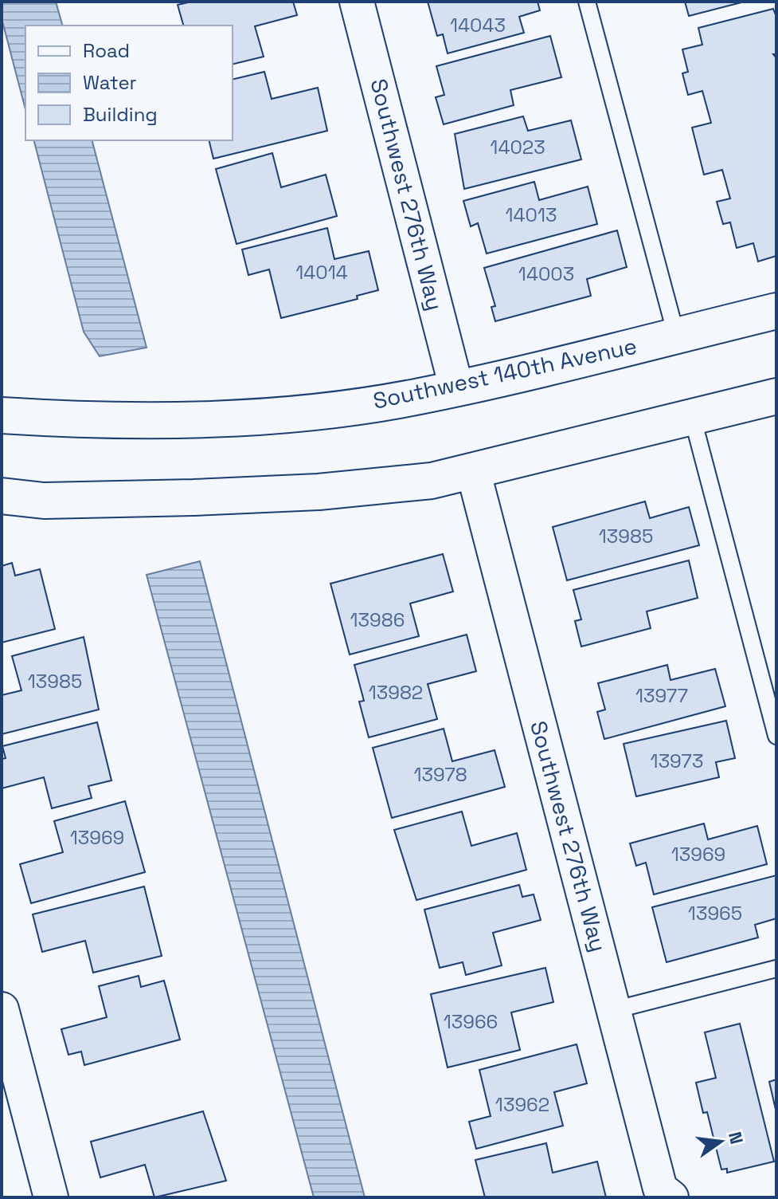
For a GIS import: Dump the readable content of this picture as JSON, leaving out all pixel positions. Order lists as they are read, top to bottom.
{
  "streets": {
    "street": ["Southwest 276th Way", "Southwest 140th Avenue"]
  },
  "crossings": [
    ["Southwest 276th Way", "Southwest 140th Avenue"]
  ],
  "house_numbers": [
    "14043",
    "14023",
    "14013",
    "14014",
    "14003",
    "13985",
    "13986",
    "13985",
    "13982",
    "13977",
    "13973",
    "13978",
    "13969",
    "13969",
    "13965",
    "13966",
    "13962"
  ],
  "legend": ["Road", "Water", "Building"],
  "north": "right"
}
